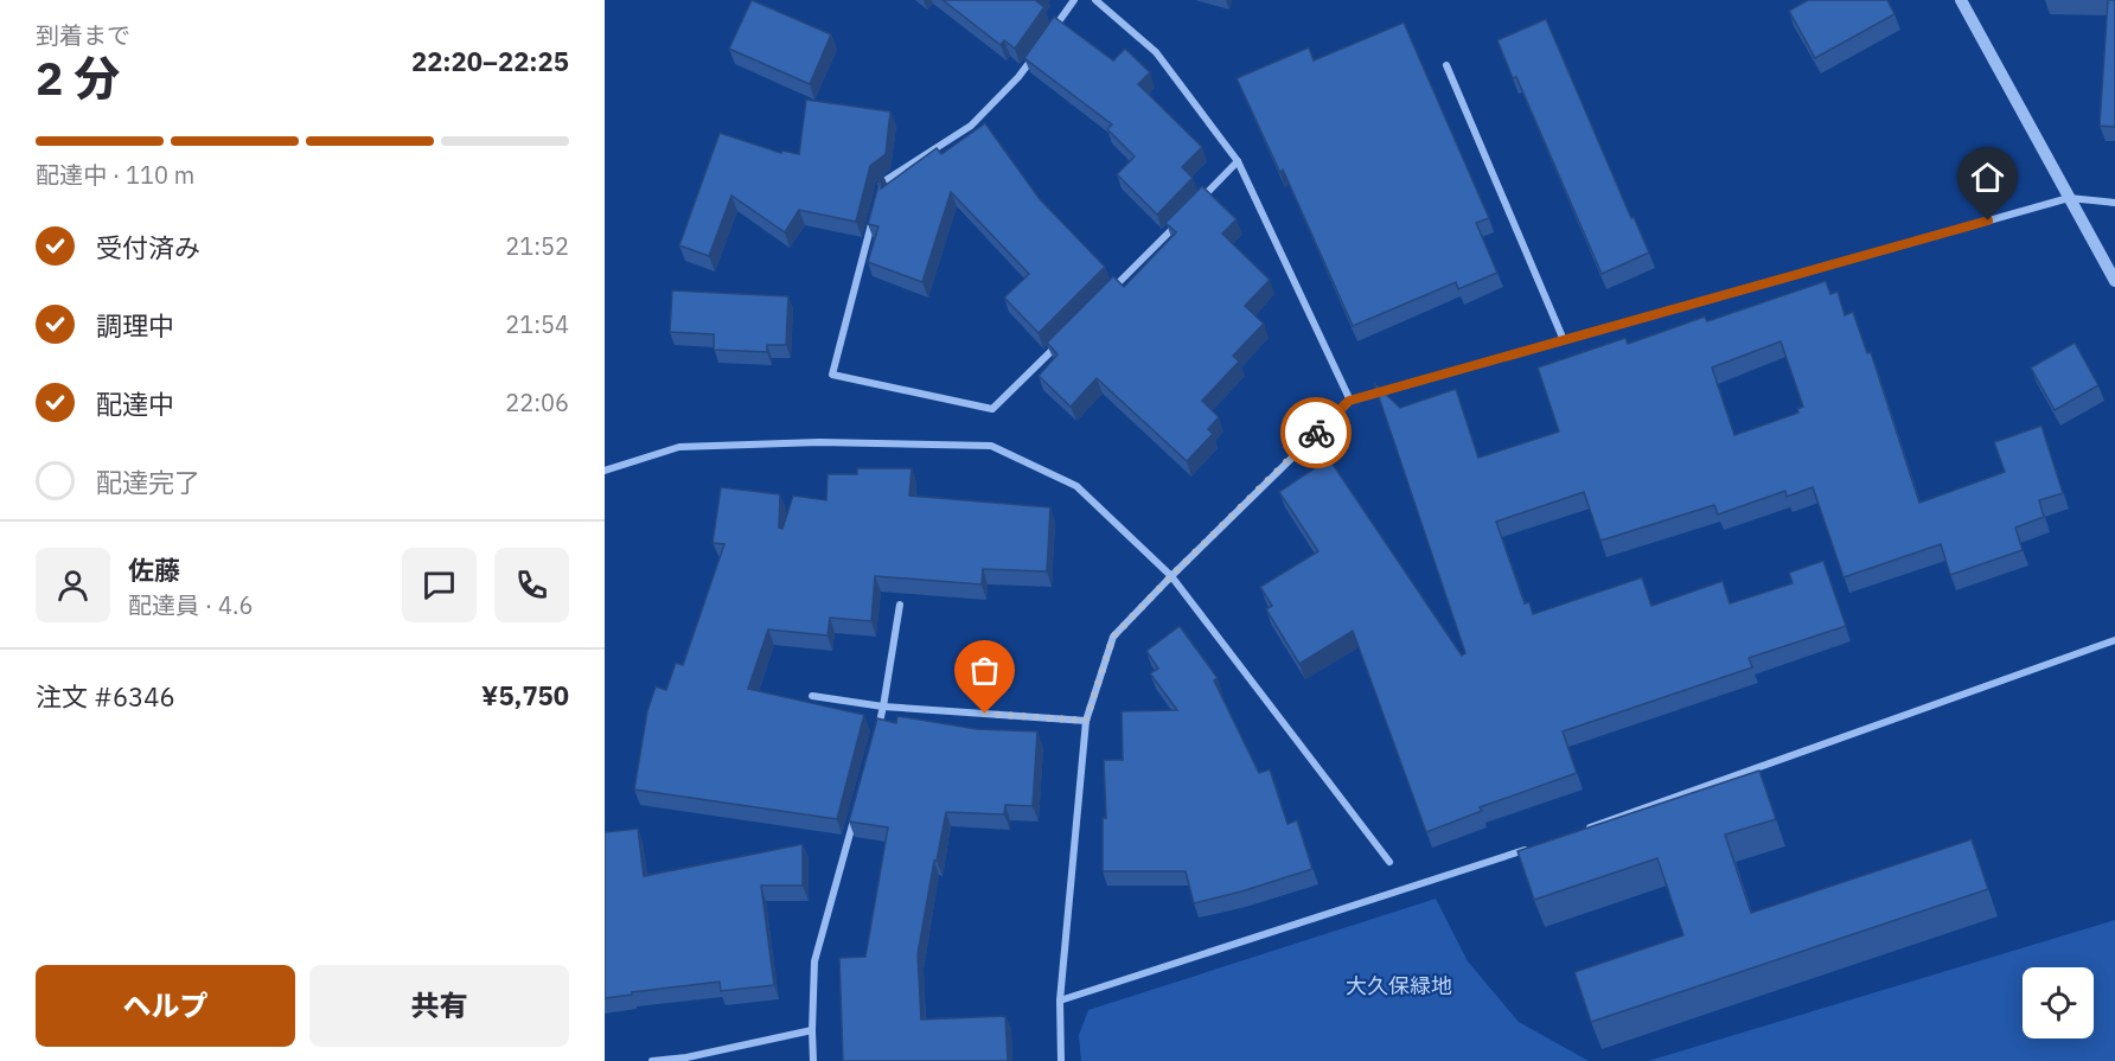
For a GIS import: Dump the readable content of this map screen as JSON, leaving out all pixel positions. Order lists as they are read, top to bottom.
{
  "parks": ["大久保緑地"],
  "page": {
    "heading": ["2 分", "到着まで", "22:20–22:25"],
    "panel": [
      "佐藤",
      "配達員 · 4.6",
      "注文 #6346",
      "¥5,750"
    ],
    "bar": "配達中 · 110 m",
    "list": [
      ["受付済み", "21:52"],
      ["調理中", "21:54"],
      ["配達中", "22:06"],
      "配達完了"
    ],
    "buttons": ["ヘルプ", "共有"]
  }
}
